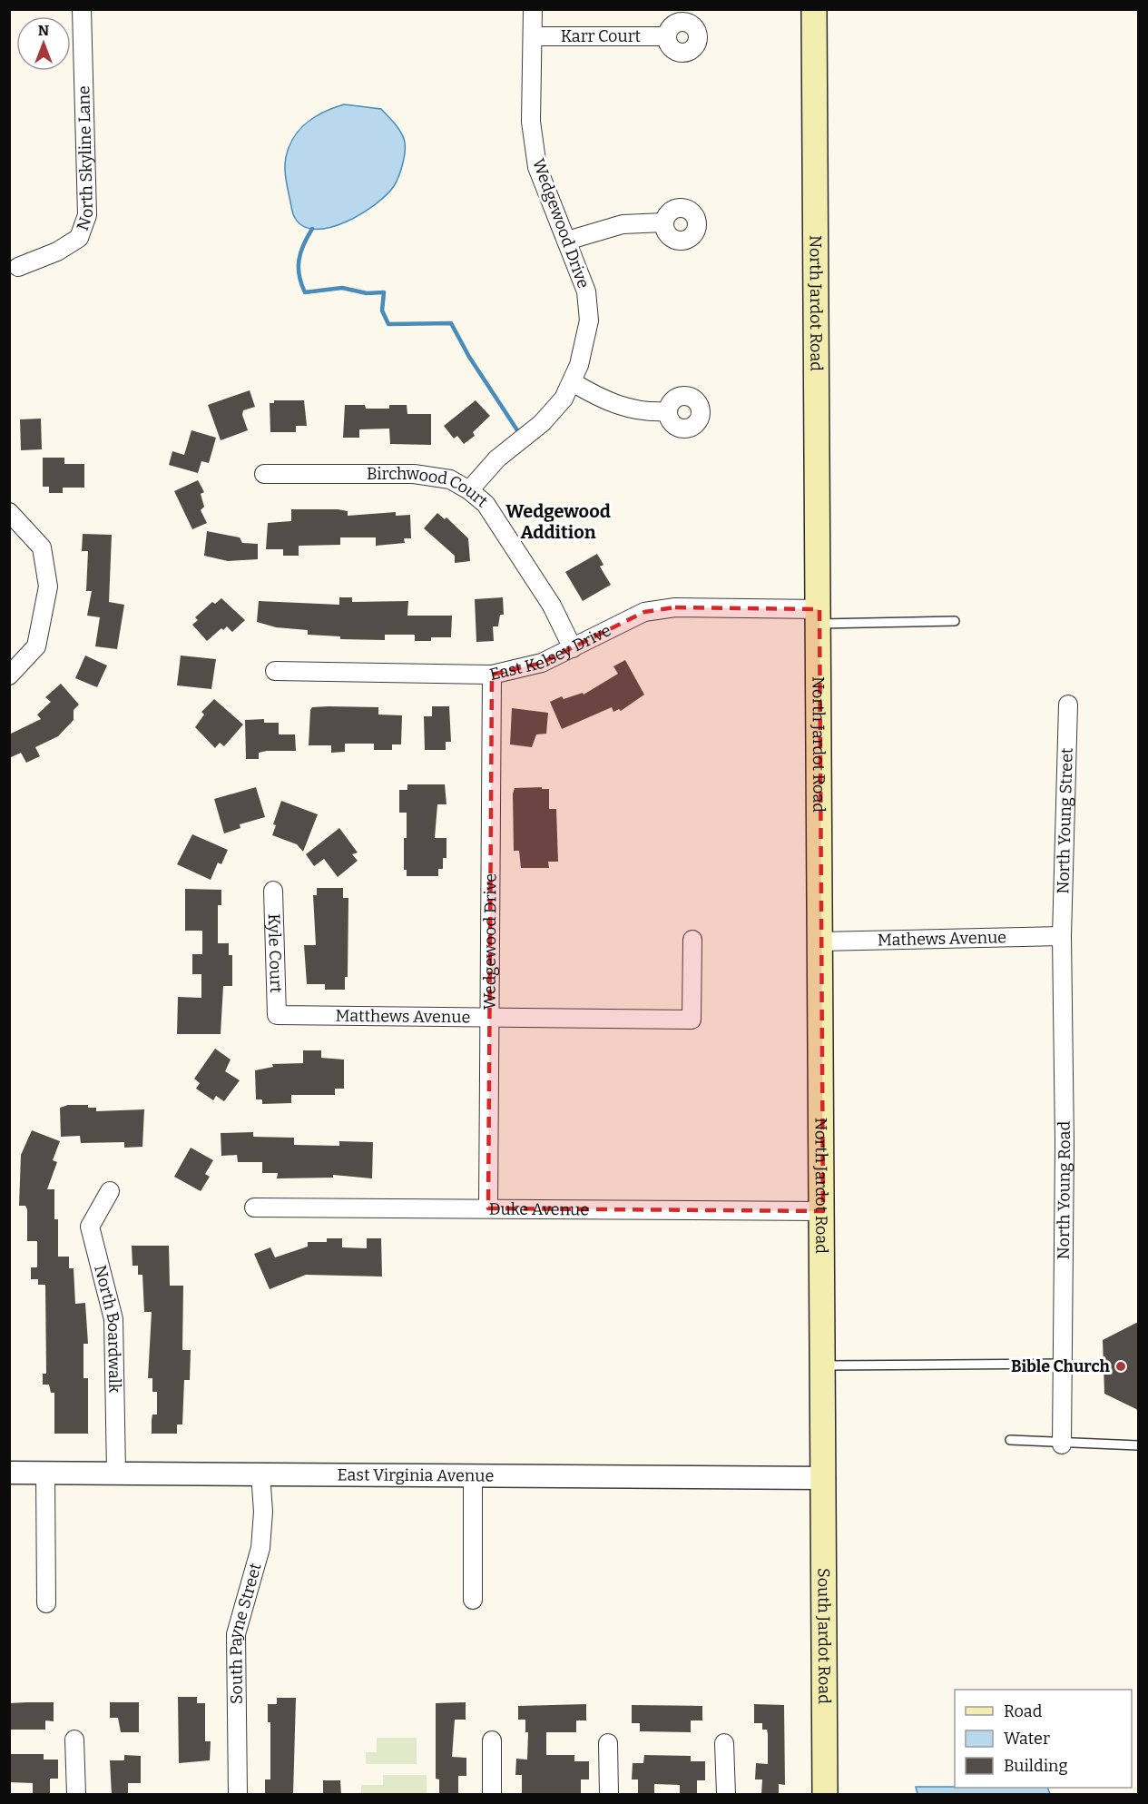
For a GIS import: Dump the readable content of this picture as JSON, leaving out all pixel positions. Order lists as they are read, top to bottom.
{
  "streets": {
    "main road": ["North Jardot Road", "South Jardot Road"],
    "street": [
      "Karr Court",
      "North Skyline Lane",
      "Wedgewood Drive",
      "Birchwood Court",
      "East Kelsey Drive",
      "North Young Street",
      "Mathews Avenue",
      "Kyle Court",
      "Matthews Avenue",
      "North Young Road",
      "Duke Avenue",
      "North Boardwalk",
      "East Virginia Avenue",
      "South Payne Street"
    ]
  },
  "crossings": [
    ["Karr Court", "Wedgewood Drive"],
    ["Wedgewood Drive", "Birchwood Court"],
    ["Wedgewood Drive", "East Kelsey Drive"],
    ["Wedgewood Drive", "Matthews Avenue"],
    ["Wedgewood Drive", "Duke Avenue"],
    ["North Jardot Road", "East Kelsey Drive"],
    ["North Jardot Road", "Mathews Avenue"],
    ["North Jardot Road", "Duke Avenue"],
    ["North Jardot Road", "East Virginia Avenue"],
    ["North Jardot Road", "South Jardot Road"],
    ["Birchwood Court", "East Kelsey Drive"],
    ["North Young Street", "Mathews Avenue"],
    ["North Young Street", "North Young Road"],
    ["Mathews Avenue", "North Young Road"],
    ["Kyle Court", "Matthews Avenue"],
    ["North Boardwalk", "East Virginia Avenue"],
    ["East Virginia Avenue", "South Payne Street"],
    ["East Virginia Avenue", "South Jardot Road"]
  ],
  "districts": ["Wedgewood Addition"],
  "places": ["Bible Church"],
  "legend": ["Road", "Water", "Building"],
  "north": "top"
}
